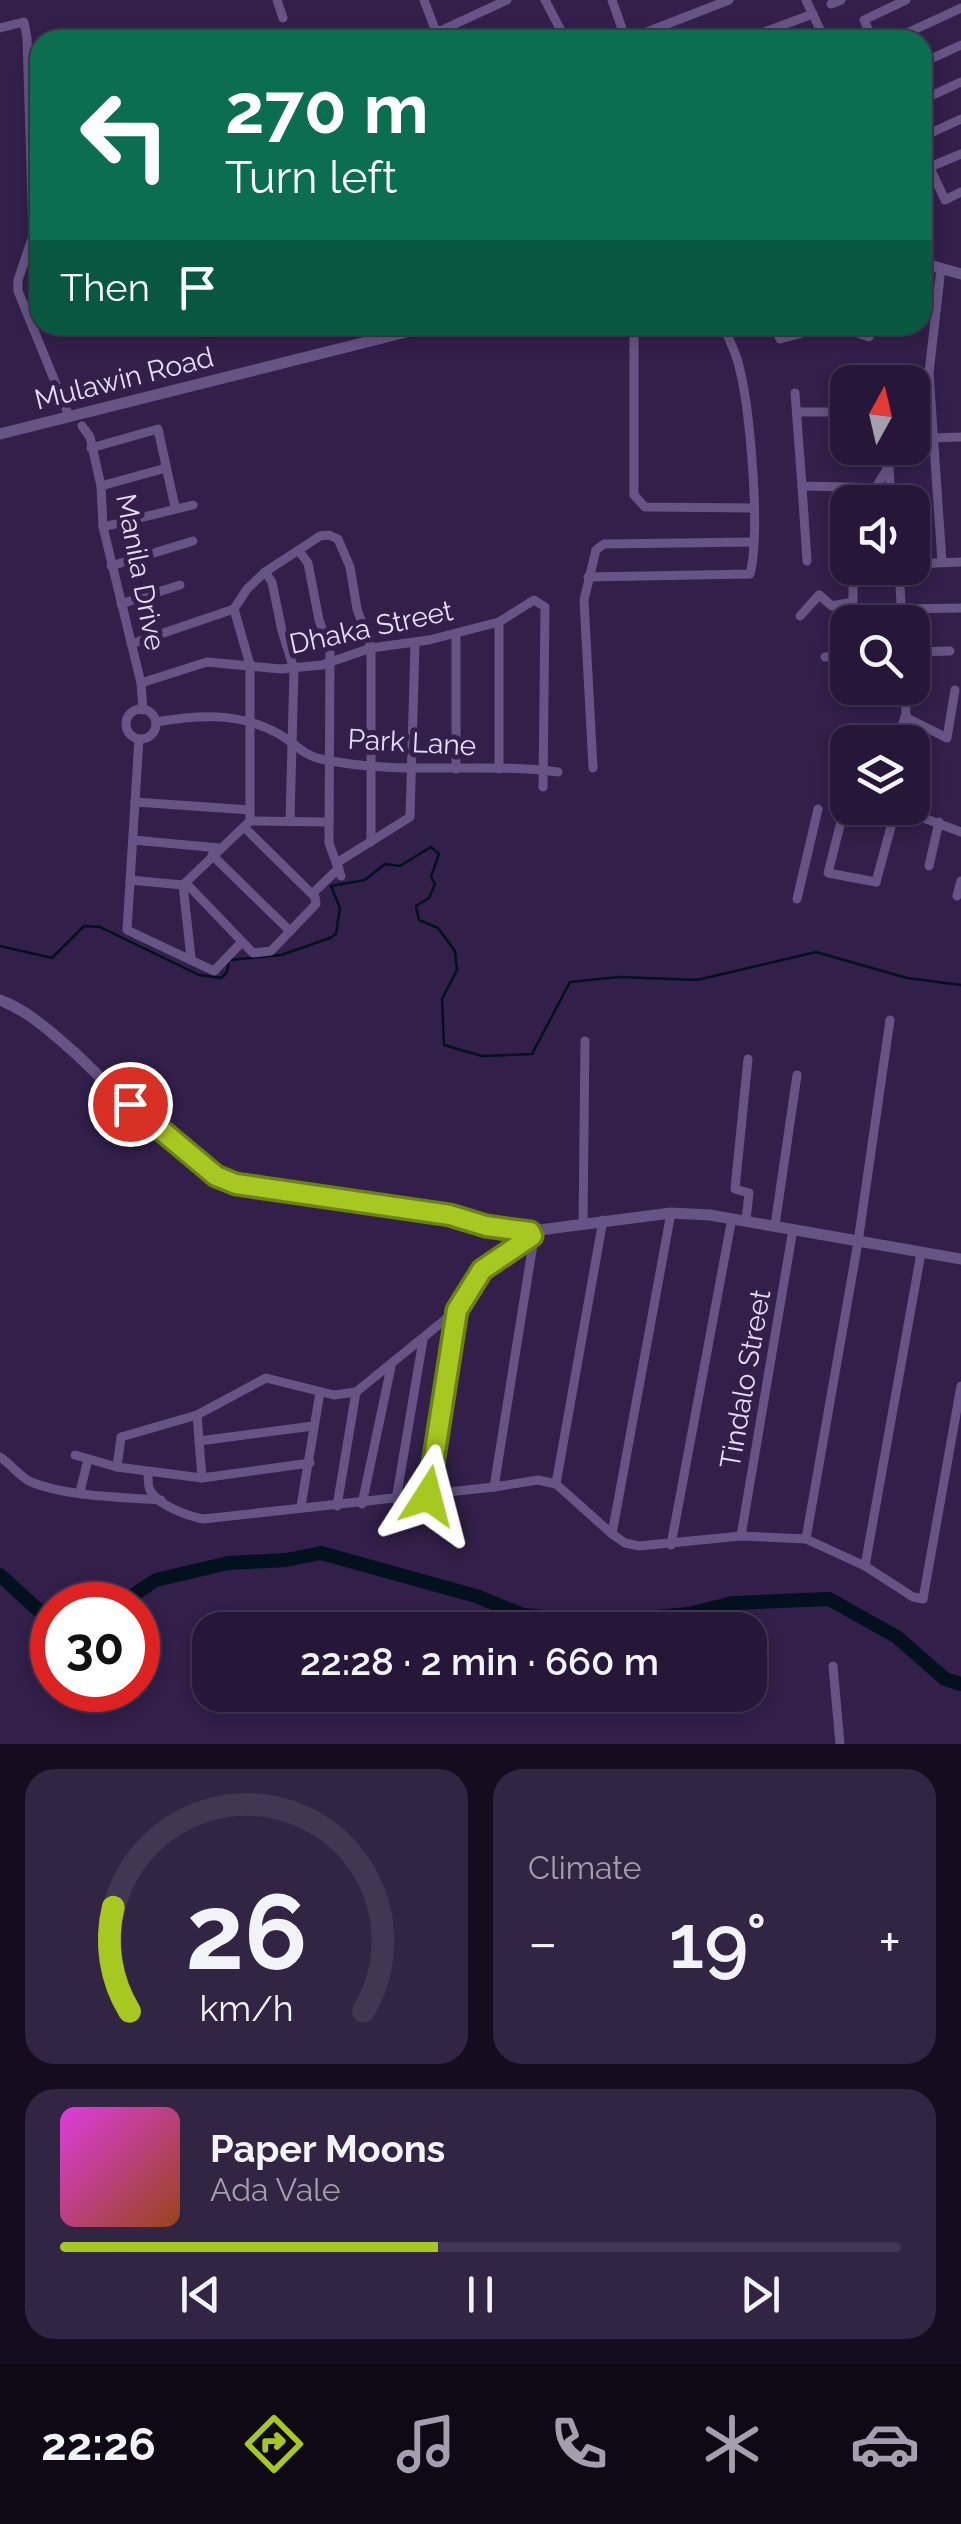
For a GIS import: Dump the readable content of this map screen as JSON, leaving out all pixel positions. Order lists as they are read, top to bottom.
{
  "streets": {
    "street": [
      "Mulawin Road",
      "Manila Drive",
      "Dhaka Street",
      "Park Lane",
      "Tindalo Street"
    ]
  },
  "crossings": [
    ["Mulawin Road", "Manila Drive"],
    ["Manila Drive", "Dhaka Street"],
    ["Manila Drive", "Park Lane"],
    ["Dhaka Street", "Park Lane"]
  ],
  "north": "top",
  "page": {
    "turn": ["270 m", "Turn left"],
    "then": "Then",
    "limit": "30",
    "trip": "22:28 · 2 min · 660 m",
    "tile": "Climate",
    "heat": ["−", "19°", "+"],
    "song": ["Paper Moons", "Ada Vale"],
    "tabs": "22:26",
    "gauge": ["26", "km/h"]
  }
}
